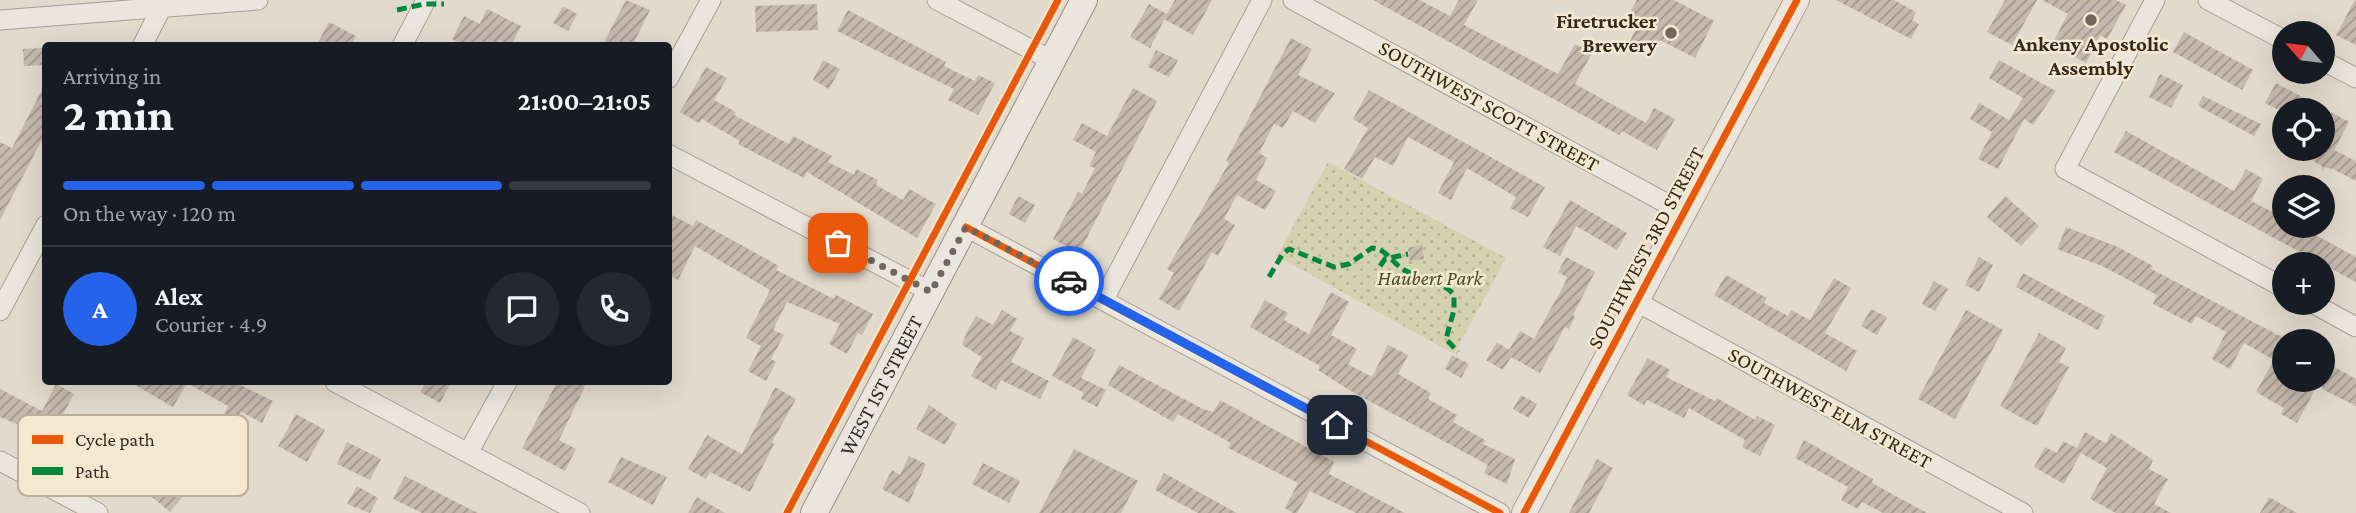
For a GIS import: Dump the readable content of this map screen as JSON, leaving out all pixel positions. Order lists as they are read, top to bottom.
{
  "streets": {
    "main road": ["WEST 1ST STREET"],
    "street": ["SOUTHWEST SCOTT STREET", "SOUTHWEST 3RD STREET", "SOUTHWEST ELM STREET"]
  },
  "crossings": [
    ["SOUTHWEST SCOTT STREET", "SOUTHWEST 3RD STREET"],
    ["SOUTHWEST 3RD STREET", "SOUTHWEST ELM STREET"]
  ],
  "parks": ["Haubert Park"],
  "places": ["Ankeny Apostolic Assembly", "Firetrucker Brewery"],
  "legend": ["Cycle path", "Path"],
  "north": "top left",
  "page": {
    "map_buttons": ["+", "−"],
    "heading": ["2 min", "Arriving in", "21:00–21:05"],
    "panel": ["Alex", "Courier · 4.9"],
    "bar": "On the way · 120 m",
    "round": "A"
  }
}
